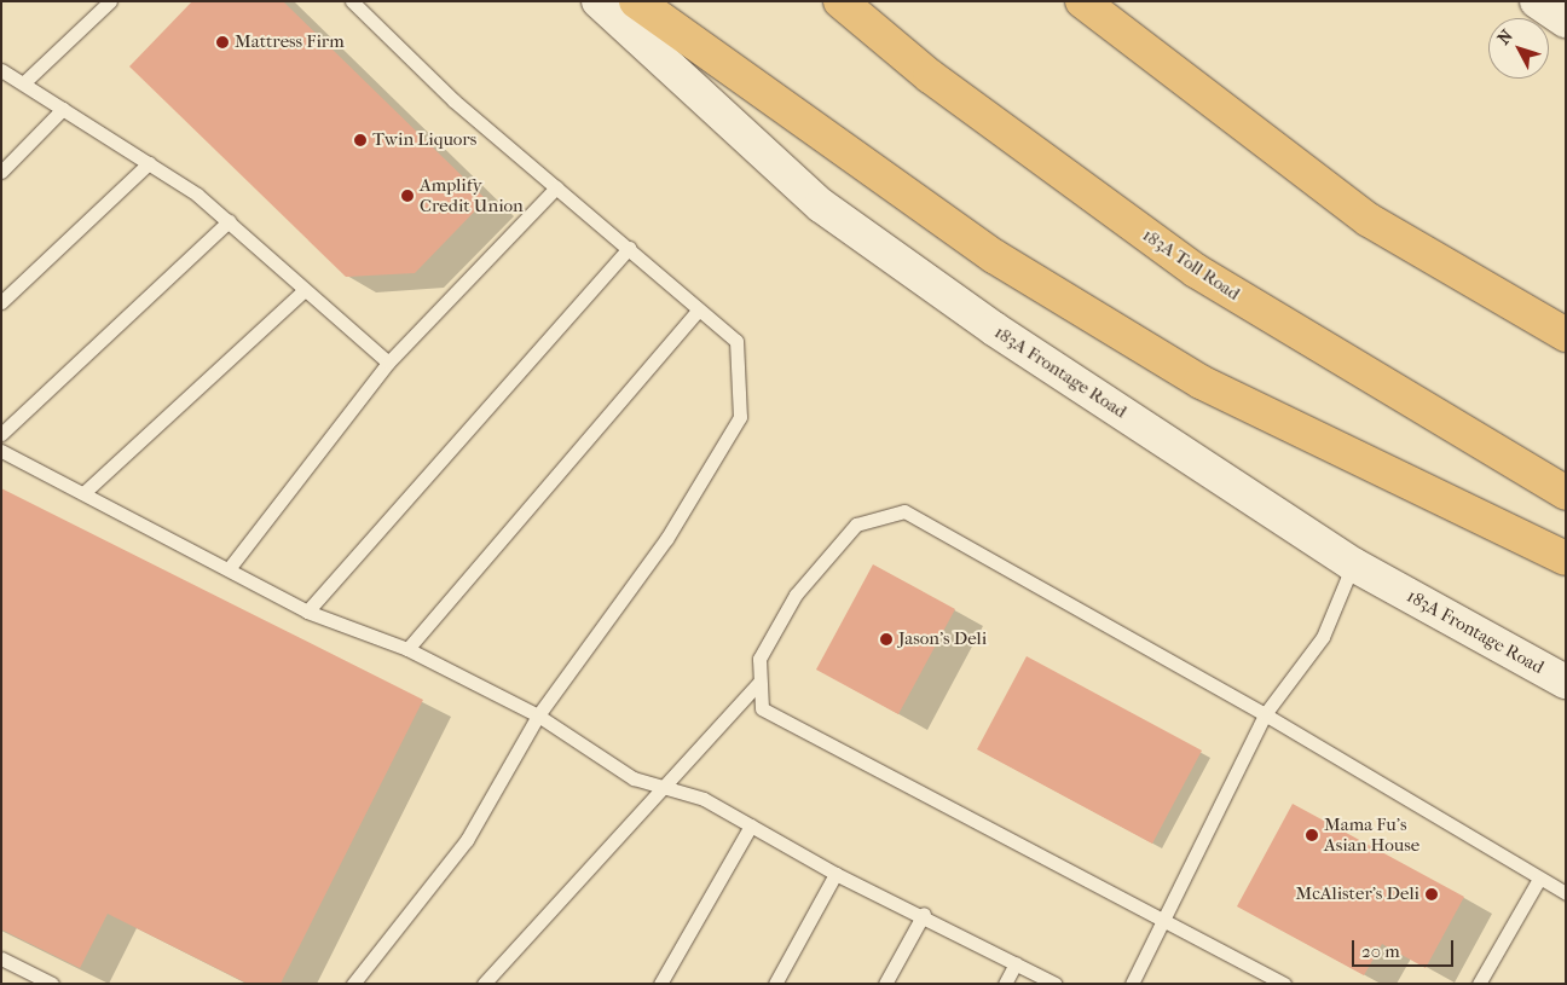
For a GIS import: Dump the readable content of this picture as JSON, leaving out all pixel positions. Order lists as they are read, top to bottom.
{
  "streets": {
    "highway": ["183A Toll Road"],
    "main road": ["183A Frontage Road"]
  },
  "places": [
    "Mattress Firm",
    "Twin Liquors",
    "Amplify Credit Union",
    "Jason's Deli",
    "Mama Fu's Asian House",
    "McAlister's Deli"
  ],
  "scale_bar": "20 m",
  "north": "top left"
}
